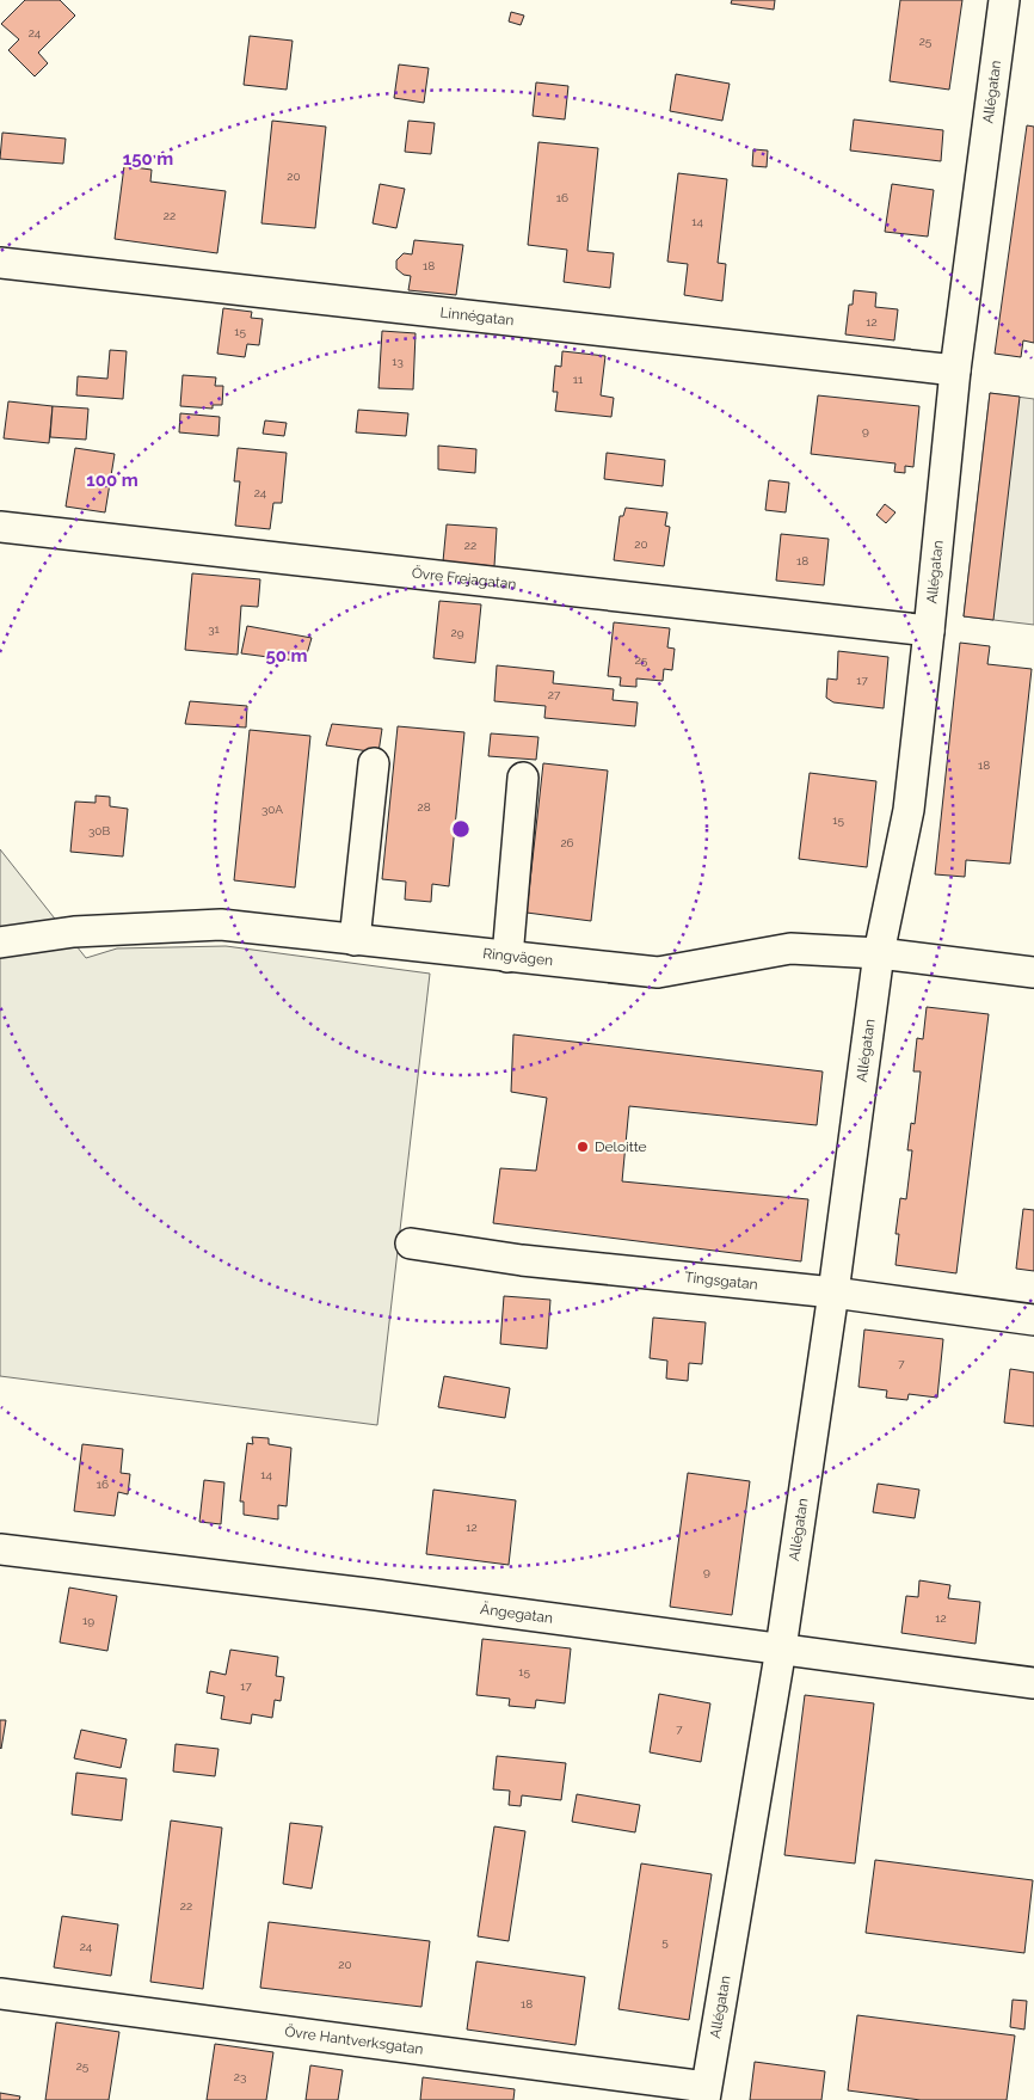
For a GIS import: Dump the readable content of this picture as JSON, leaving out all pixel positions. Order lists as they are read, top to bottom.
{
  "streets": {
    "street": [
      "Allégatan",
      "Linnégatan",
      "Övre Frejagatan",
      "Ringvägen",
      "Tingsgatan",
      "Ängegatan",
      "Övre Hantverksgatan"
    ]
  },
  "crossings": [
    ["Allégatan", "Linnégatan"],
    ["Allégatan", "Övre Frejagatan"],
    ["Allégatan", "Ringvägen"],
    ["Allégatan", "Tingsgatan"],
    ["Allégatan", "Ängegatan"],
    ["Allégatan", "Övre Hantverksgatan"]
  ],
  "places": ["Deloitte"],
  "house_numbers": [
    "24",
    "25",
    "20",
    "16",
    "22",
    "14",
    "18",
    "12",
    "15",
    "13",
    "11",
    "9",
    "24",
    "20",
    "22",
    "18",
    "31",
    "29",
    "25",
    "17",
    "27",
    "18",
    "28",
    "30A",
    "15",
    "30B",
    "26",
    "7",
    "14",
    "16",
    "12",
    "9",
    "12",
    "19",
    "15",
    "17",
    "7",
    "22",
    "5",
    "24",
    "20",
    "18",
    "25",
    "23"
  ],
  "rings": ["150 m", "100 m", "50 m"]
}
